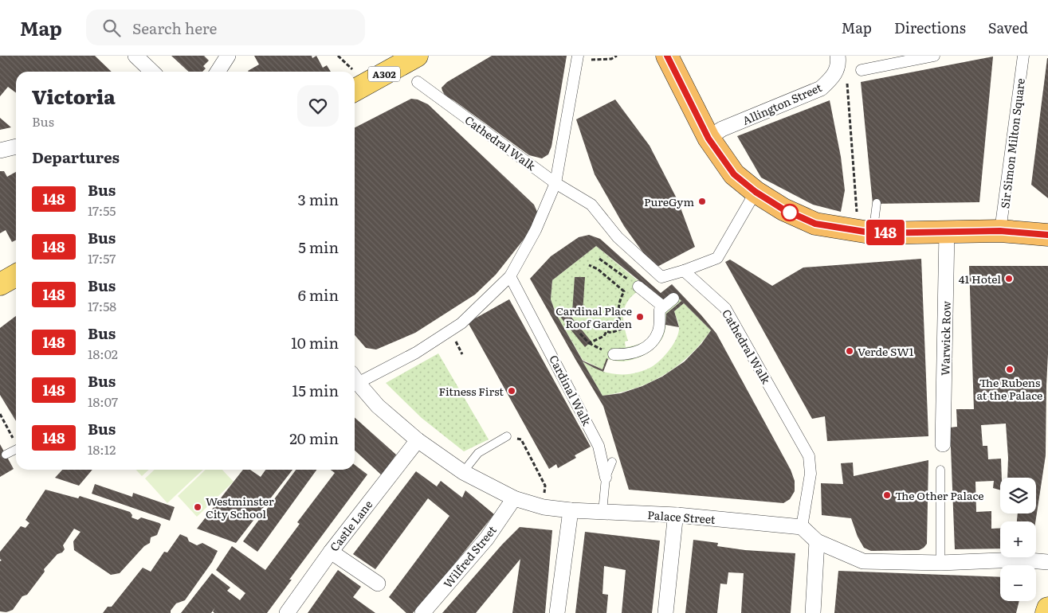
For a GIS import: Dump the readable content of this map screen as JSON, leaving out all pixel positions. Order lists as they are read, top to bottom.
{
  "streets": {
    "main road": ["A302"],
    "street": [
      "Allington Street",
      "Cathedral Walk",
      "Sir Simon Milton Square",
      "Warwick Row",
      "Cardinal Walk",
      "Palace Street",
      "Castle Lane",
      "Wilfred Street"
    ]
  },
  "crossings": [
    ["Cathedral Walk", "Palace Street"],
    ["Cardinal Walk", "Palace Street"],
    ["Palace Street", "Castle Lane"],
    ["Palace Street", "Wilfred Street"]
  ],
  "places": [
    "PureGym",
    "41 Hotel",
    "Cardinal Place Roof Garden",
    "Verde SW1",
    "The Rubens at the Palace",
    "Fitness First",
    "The Other Palace",
    "Westminster City School"
  ],
  "lines": ["bus line 148"],
  "page": {
    "header": "Map",
    "search": "Search here",
    "nav": ["Map", "Directions", "Saved"],
    "on_map": "148",
    "heading": [
      ["Victoria", "Bus"],
      "Departures"
    ],
    "list": [
      {
        "mark": "148",
        "name": "Bus",
        "note": "17:55",
        "value": "3 min"
      },
      {
        "mark": "148",
        "name": "Bus",
        "note": "17:57",
        "value": "5 min"
      },
      {
        "mark": "148",
        "name": "Bus",
        "note": "17:58",
        "value": "6 min"
      },
      {
        "mark": "148",
        "name": "Bus",
        "note": "18:02",
        "value": "10 min"
      },
      {
        "mark": "148",
        "name": "Bus",
        "note": "18:07",
        "value": "15 min"
      },
      {
        "mark": "148",
        "name": "Bus",
        "note": "18:12",
        "value": "20 min"
      }
    ],
    "map_buttons": ["+", "−"]
  }
}
